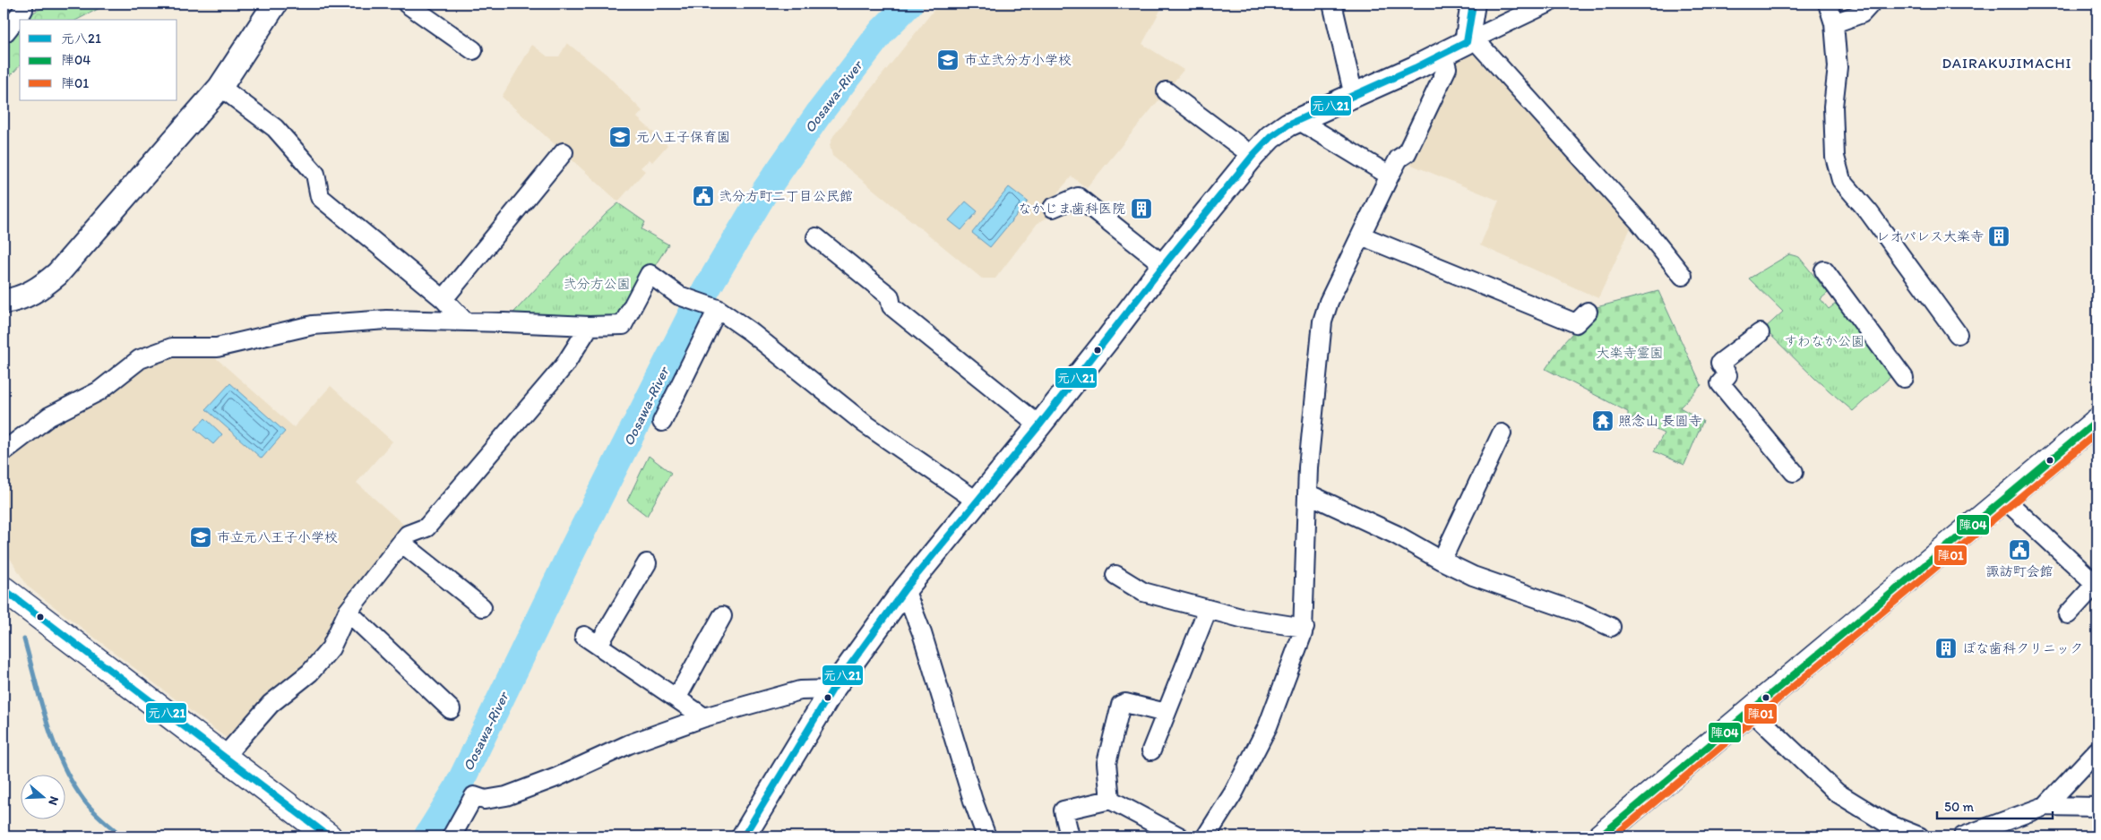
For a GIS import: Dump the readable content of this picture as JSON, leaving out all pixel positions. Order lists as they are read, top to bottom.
{
  "districts": ["DAIRAKUJIMACHI"],
  "water": ["Oosawa-River"],
  "parks": ["弐分方公園", "すわなか公園", "大楽寺霊園"],
  "places": {
    "school or university": ["市立弐分方小学校", "元八王子保育園", "市立元八王子小学校"],
    "public building": ["弐分方町二丁目公民館", "諏訪町会館"],
    "building": ["なかじま歯科医院", "レオパレス大楽寺", "ぽな歯科クリニック"],
    "temple": ["照念山 長圓寺"]
  },
  "lines": ["transit line 元八21", "transit line 陣04", "transit line 陣01"],
  "legend": ["元八21", "陣04", "陣01"],
  "scale_bar": "50 m",
  "north": "right"
}
